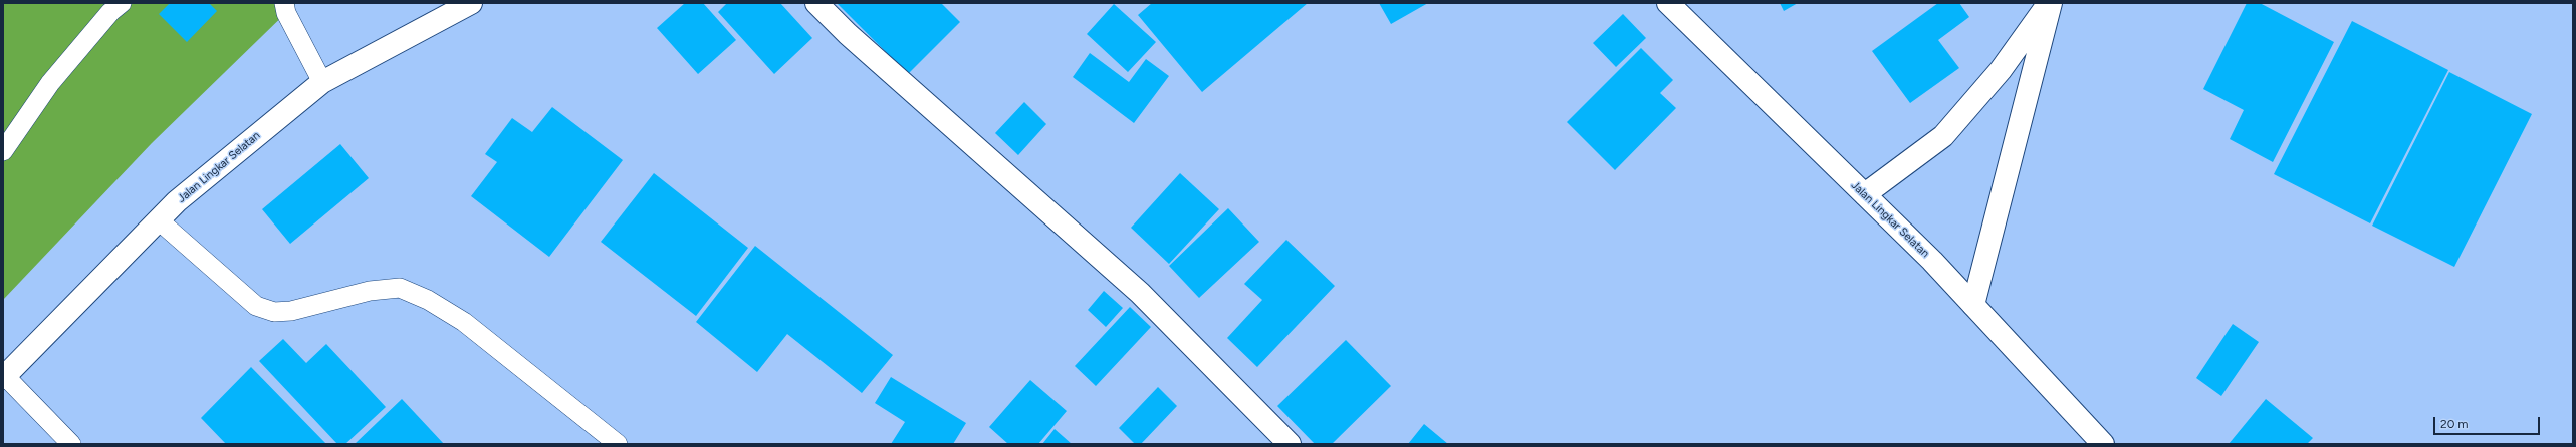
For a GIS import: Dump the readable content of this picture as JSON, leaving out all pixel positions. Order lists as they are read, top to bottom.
{
  "streets": {
    "main road": ["Jalan Lingkar Selatan"]
  },
  "scale_bar": "20 m"
}
